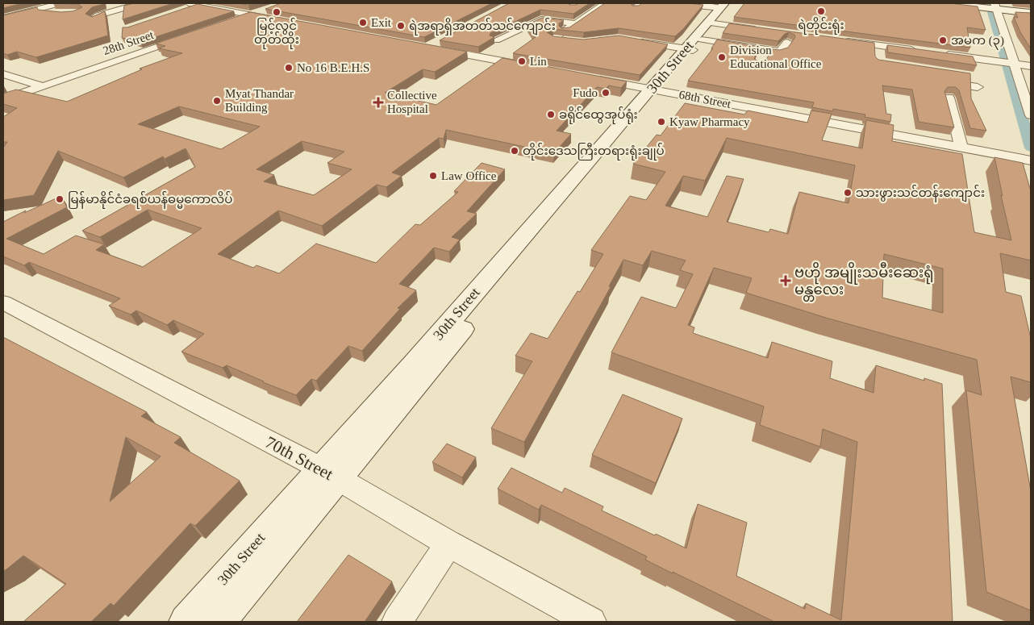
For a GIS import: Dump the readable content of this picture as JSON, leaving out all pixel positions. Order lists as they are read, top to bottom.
{
  "streets": {
    "main road": ["30th Street"],
    "street": ["28th Street", "68th Street", "70th Street"]
  },
  "crossings": [
    ["30th Street", "68th Street"],
    ["30th Street", "70th Street"]
  ],
  "places": {
    "other": [
      "ရဲတိုင်းရုံး",
      "မြင့်လွင် တုတ်ထိုး",
      "Exit",
      "ရဲအရာရှိအတတ်သင်ကျောင်း",
      "အမက (၃)",
      "Division Educational Office",
      "Lin",
      "No 16 B.E.H.S",
      "Fudo",
      "Myat Thandar Building",
      "ခရိုင်ထွေအုပ်ရုံး",
      "Kyaw Pharmacy",
      "တိုင်းဒေသကြီးတရားရုံးချုပ်",
      "Law Office",
      "သားဖွားသင်တန်းကျောင်း",
      "မြန်မာနိုင်ငံခရစ်ယန်ဓမ္မကောလိပ်"
    ],
    "health": ["Collective Hospital", "ဗဟို အမျိုးသမီးဆေးရုံ မန္တလေး"]
  }
}
